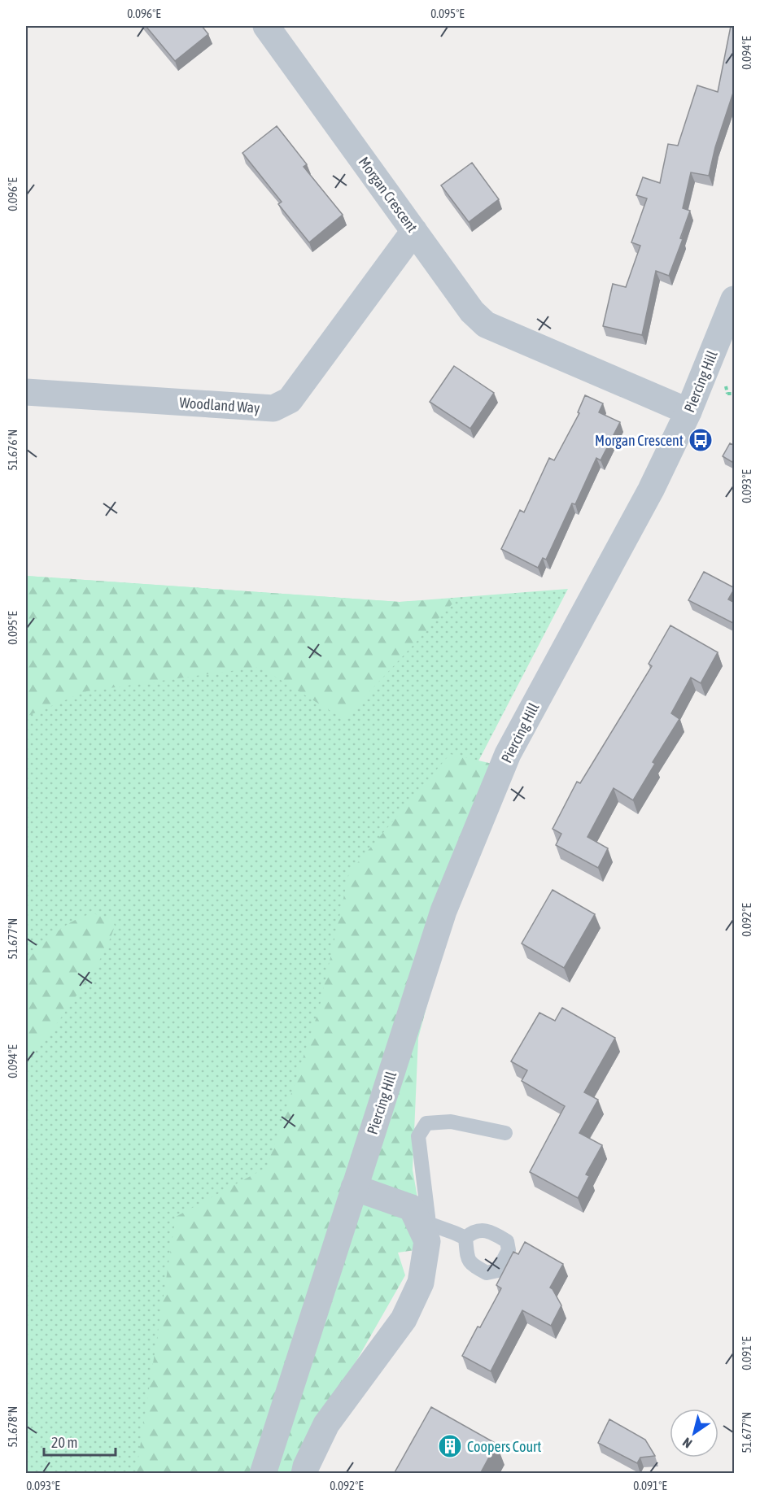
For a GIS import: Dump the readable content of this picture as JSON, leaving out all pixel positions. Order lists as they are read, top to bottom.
{
  "streets": {
    "street": ["Morgan Crescent", "Piercing Hill", "Woodland Way"]
  },
  "crossings": [
    ["Morgan Crescent", "Piercing Hill"],
    ["Morgan Crescent", "Woodland Way"]
  ],
  "places": {
    "bus stop": ["Morgan Crescent"],
    "building": ["Coopers Court"]
  },
  "scale_bar": "20 m",
  "north": "bottom left",
  "coordinates": [
    "0.096°E",
    "0.095°E",
    "0.094°E",
    "51.676°N",
    "0.093°E",
    "0.092°E",
    "51.677°N",
    "0.091°E",
    "51.678°N"
  ]
}
